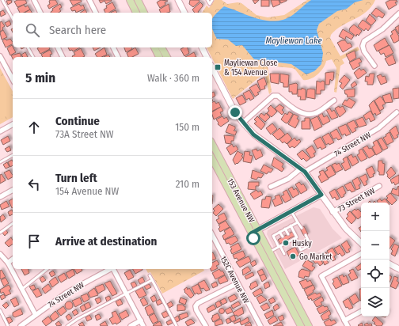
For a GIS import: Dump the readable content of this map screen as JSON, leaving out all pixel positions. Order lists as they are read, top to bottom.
{
  "streets": {
    "main road": ["153 Avenue NW"],
    "street": ["74 Street NW", "73 Street NW", "152C Avenue NW"]
  },
  "water": ["Mayliewan Lake"],
  "places": {
    "transit": ["Mayliewan Close & 154 Avenue"],
    "other": ["Husky", "Go Market"]
  },
  "page": {
    "search": "Search here",
    "heading": ["5 min", "Walk · 360 m"],
    "list": [
      ["Continue", "73A Street NW", "150 m"],
      ["Turn left", "154 Avenue NW", "210 m"],
      "Arrive at destination"
    ],
    "map_buttons": ["+", "−"]
  }
}
